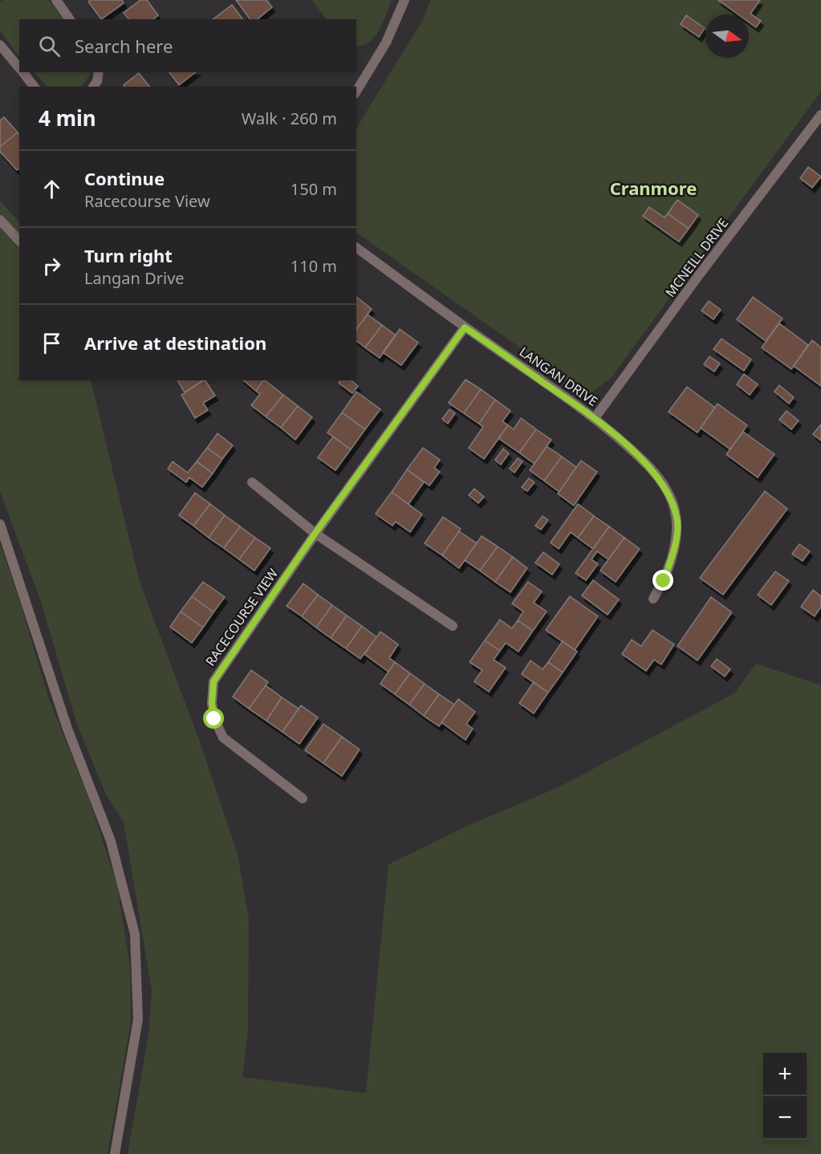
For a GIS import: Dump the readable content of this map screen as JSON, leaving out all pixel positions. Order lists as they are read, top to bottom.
{
  "streets": {
    "street": ["MCNEILL DRIVE", "LANGAN DRIVE", "RACECOURSE VIEW"]
  },
  "crossings": [
    ["MCNEILL DRIVE", "LANGAN DRIVE"],
    ["LANGAN DRIVE", "RACECOURSE VIEW"]
  ],
  "districts": ["Cranmore"],
  "north": "right",
  "page": {
    "search": "Search here",
    "heading": ["4 min", "Walk · 260 m"],
    "list": [
      ["Continue", "Racecourse View", "150 m"],
      ["Turn right", "Langan Drive", "110 m"],
      "Arrive at destination"
    ],
    "map_buttons": ["+", "−"]
  }
}
